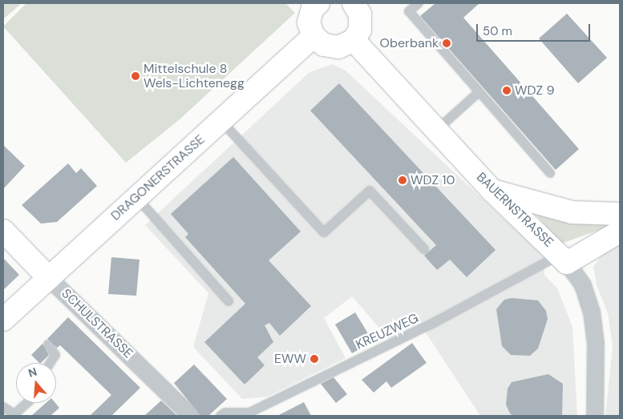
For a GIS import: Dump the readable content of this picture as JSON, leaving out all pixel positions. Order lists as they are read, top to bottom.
{
  "streets": {
    "main road": ["DRAGONERSTRASSE", "BAUERNSTRASSE", "SCHULSTRASSE"],
    "lane": ["KREUZWEG"]
  },
  "crossings": [
    ["DRAGONERSTRASSE", "SCHULSTRASSE"],
    ["BAUERNSTRASSE", "KREUZWEG"]
  ],
  "places": [
    "Oberbank",
    "Mittelschule 8 Wels-Lichtenegg",
    "WDZ 9",
    "WDZ 10",
    "EWW"
  ],
  "scale_bar": "50 m",
  "north": "top"
}
